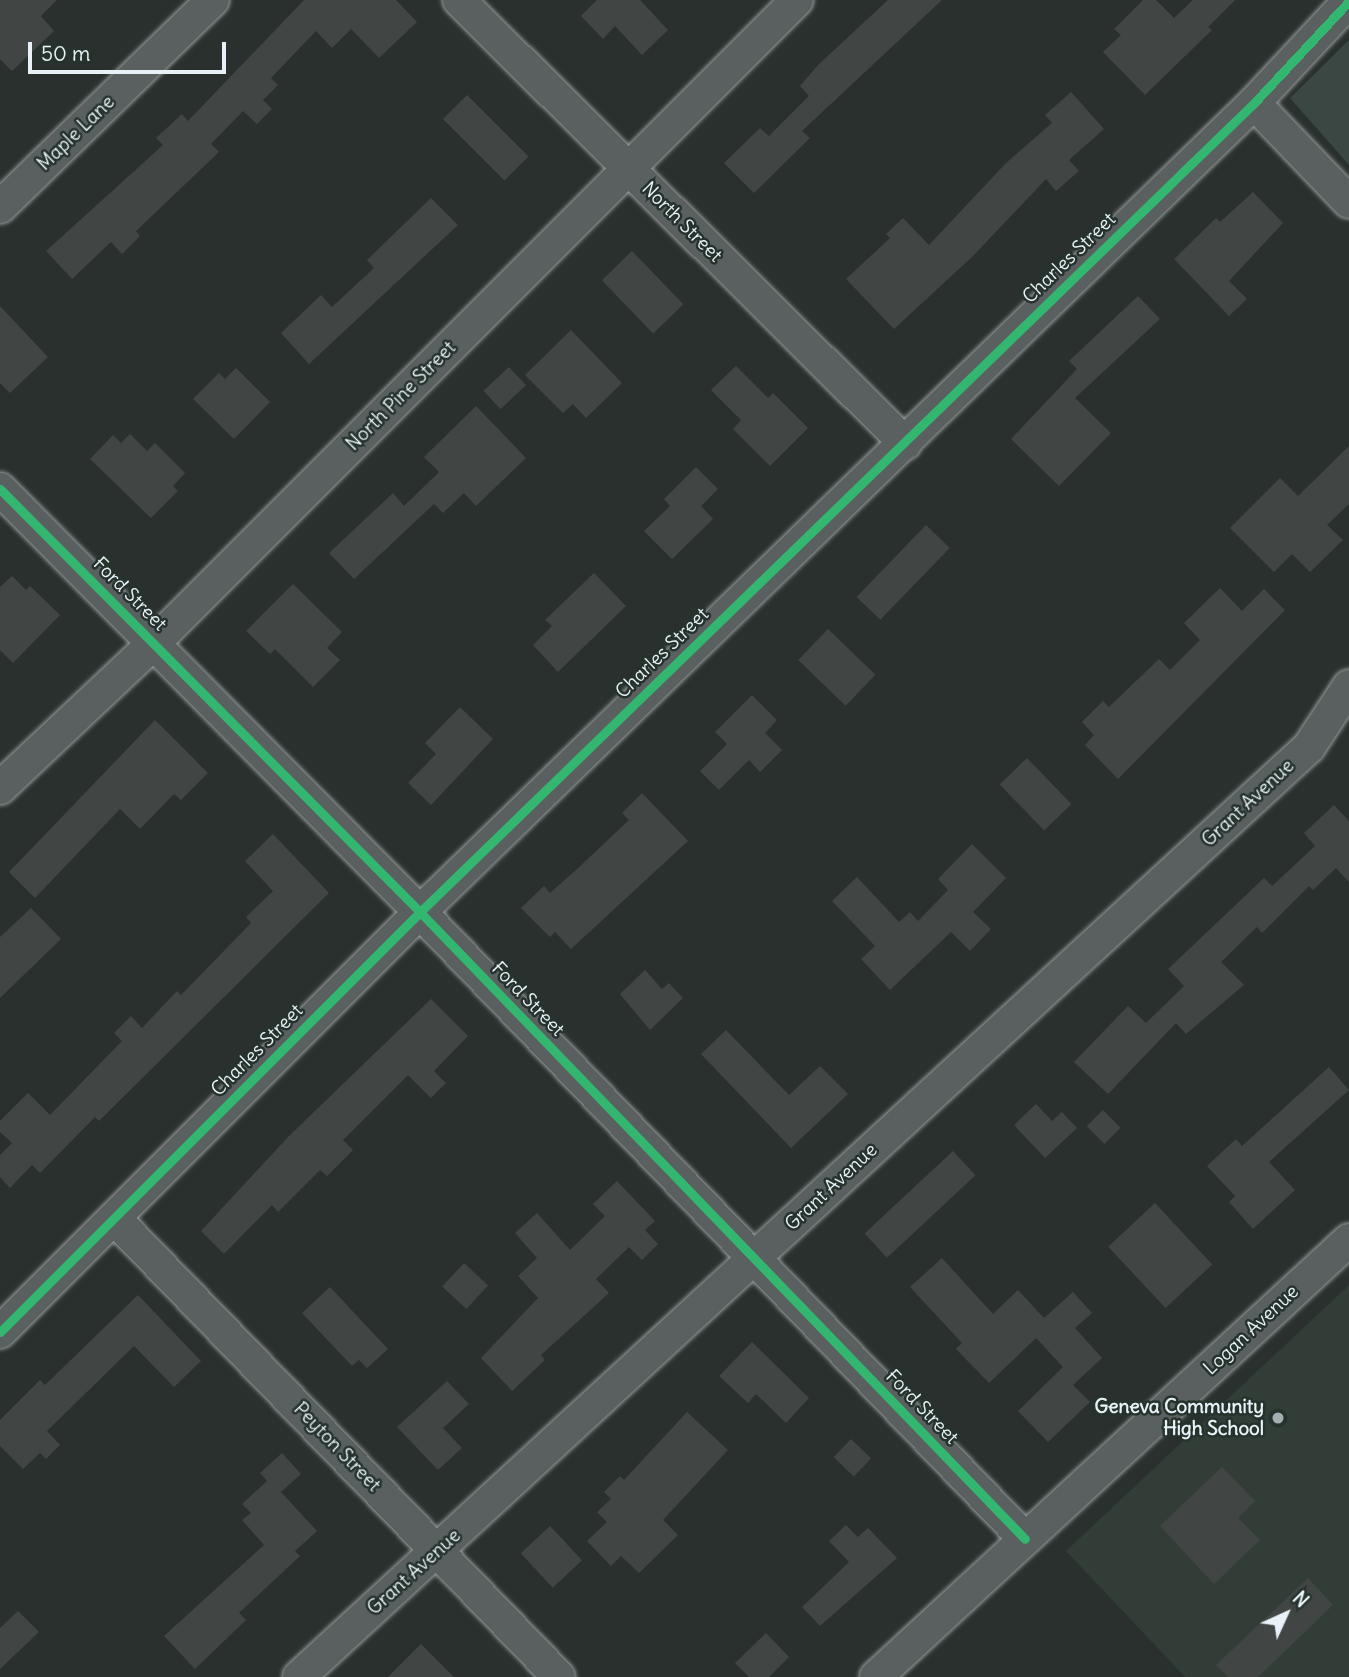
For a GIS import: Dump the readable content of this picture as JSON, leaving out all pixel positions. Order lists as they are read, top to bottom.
{
  "streets": {
    "street": [
      "Maple Lane",
      "North Street",
      "Charles Street",
      "North Pine Street",
      "Ford Street",
      "Grant Avenue",
      "Logan Avenue",
      "Peyton Street"
    ]
  },
  "crossings": [
    ["North Street", "Charles Street"],
    ["North Street", "North Pine Street"],
    ["Charles Street", "Ford Street"],
    ["Charles Street", "Peyton Street"],
    ["North Pine Street", "Ford Street"],
    ["Ford Street", "Grant Avenue"],
    ["Ford Street", "Logan Avenue"],
    ["Grant Avenue", "Peyton Street"]
  ],
  "places": ["Geneva Community High School"],
  "scale_bar": "50 m",
  "north": "top right"
}
